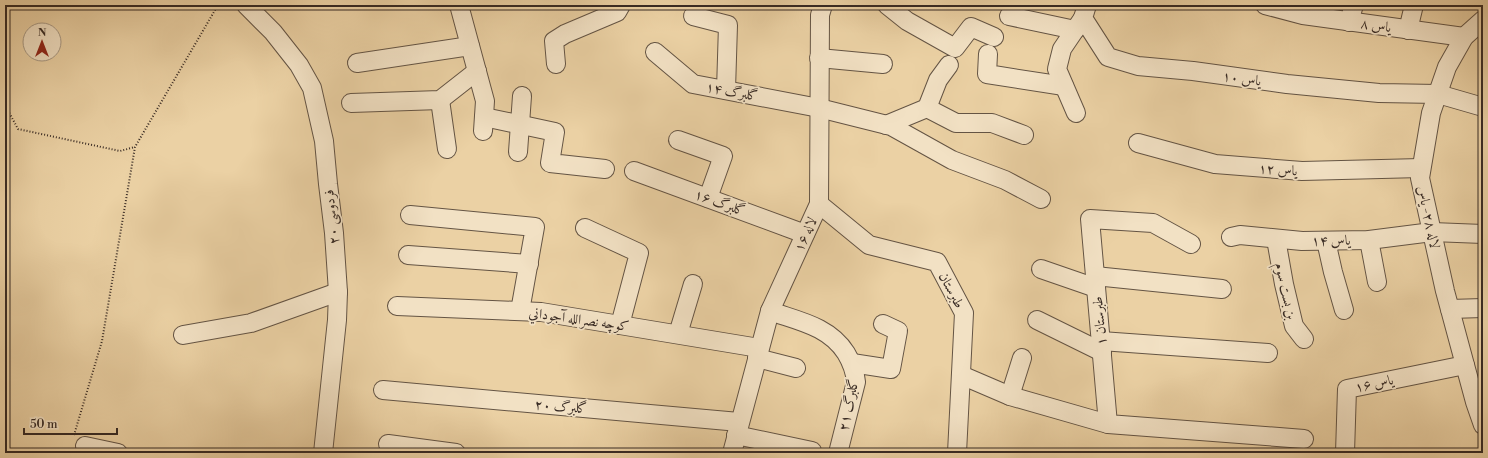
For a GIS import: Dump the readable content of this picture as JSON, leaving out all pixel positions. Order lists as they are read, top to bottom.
{
  "streets": {
    "street": [
      "یاس ۸",
      "یاس ۱۰",
      "گلبرگ ۱۴",
      "یاس ۱۲",
      "گلبرگ ۱۶",
      "فردوسی ۲۰",
      "لاله ۲۸- یاس",
      "لاله ۱۶",
      "یاس ۱۴",
      "طبرستان",
      "بن بست سوم",
      "كوچه نصرالله آجوداني",
      "طبرستان ۱",
      "یاس ۱۶",
      "گلبرگ ۲۱",
      "گلبرگ ۲۰"
    ]
  },
  "crossings": [
    ["یاس ۸", "لاله ۲۸- یاس"],
    ["یاس ۱۰", "لاله ۲۸- یاس"],
    ["گلبرگ ۱۴", "لاله ۱۶"],
    ["یاس ۱۲", "لاله ۲۸- یاس"],
    ["گلبرگ ۱۶", "لاله ۱۶"],
    ["لاله ۲۸- یاس", "یاس ۱۴"],
    ["لاله ۲۸- یاس", "یاس ۱۶"],
    ["لاله ۱۶", "طبرستان"],
    ["لاله ۱۶", "كوچه نصرالله آجوداني"],
    ["لاله ۱۶", "گلبرگ ۲۱"],
    ["لاله ۱۶", "گلبرگ ۲۰"],
    ["یاس ۱۴", "بن بست سوم"]
  ],
  "scale_bar": "50 m",
  "north": "top"
}
